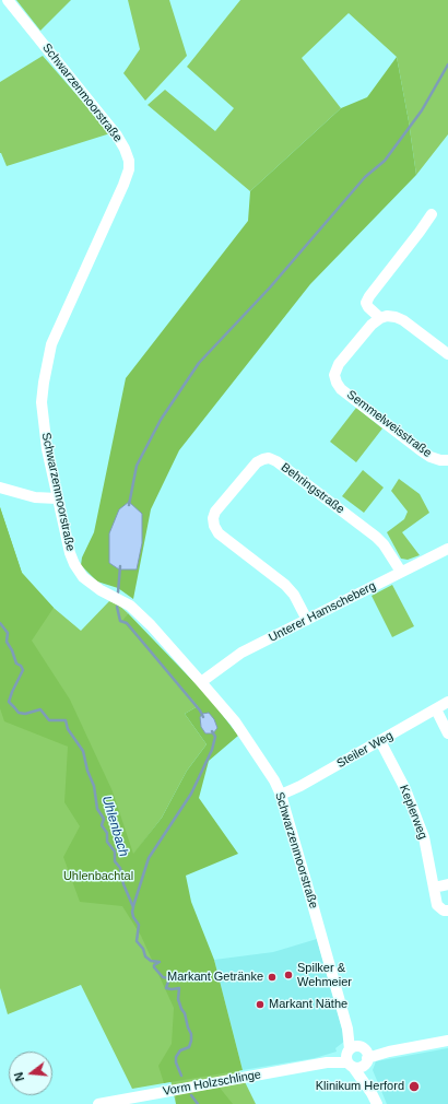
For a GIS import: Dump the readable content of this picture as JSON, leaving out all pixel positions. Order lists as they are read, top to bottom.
{
  "streets": {
    "street": [
      "Schwarzenmoorstraße",
      "Semmelweisstraße",
      "Behringstraße",
      "Unterer Hamscheberg",
      "Steiler Weg",
      "Keplerweg",
      "Vorm Holzschlinge"
    ]
  },
  "crossings": [
    ["Schwarzenmoorstraße", "Unterer Hamscheberg"],
    ["Schwarzenmoorstraße", "Steiler Weg"],
    ["Schwarzenmoorstraße", "Vorm Holzschlinge"],
    ["Behringstraße", "Unterer Hamscheberg"],
    ["Steiler Weg", "Keplerweg"]
  ],
  "water": ["Uhlenbach"],
  "parks": ["Uhlenbachtal"],
  "places": [
    "Spilker & Wehmeier",
    "Markant Getränke",
    "Markant Näthe",
    "Klinikum Herford"
  ],
  "north": "left"
}
